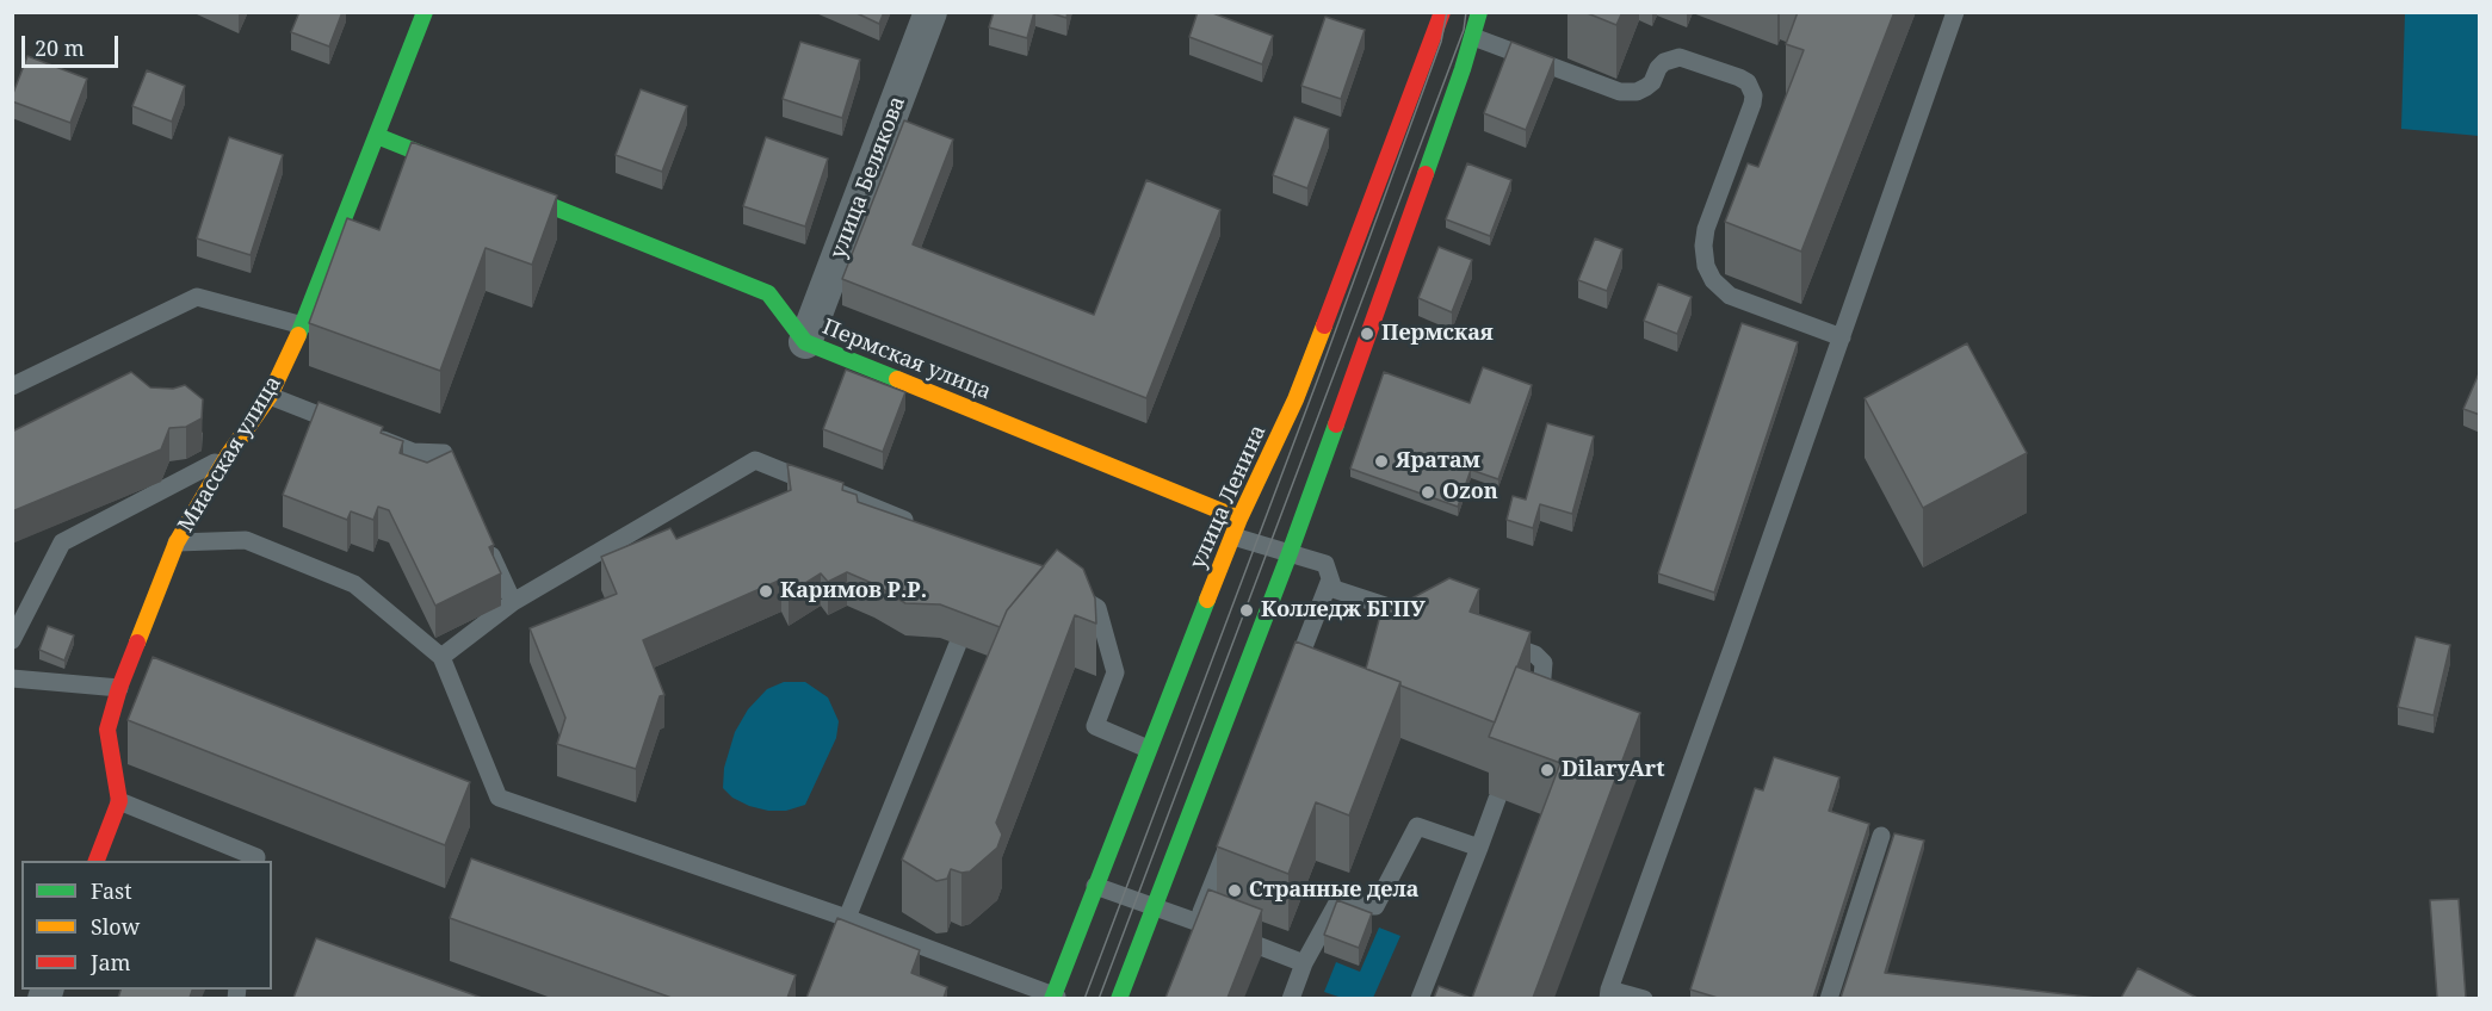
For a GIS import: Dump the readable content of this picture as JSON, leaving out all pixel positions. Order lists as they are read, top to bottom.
{
  "streets": {
    "street": [
      "улица Белякова",
      "Пермская улица",
      "Миасская улица",
      "улица Ленина"
    ]
  },
  "crossings": [
    ["улица Белякова", "Пермская улица"],
    ["Пермская улица", "Миасская улица"],
    ["Пермская улица", "улица Ленина"]
  ],
  "places": [
    "Пермская",
    "Яратам",
    "Ozon",
    "Каримов Р.Р.",
    "Колледж БГПУ",
    "DilaryArt",
    "Странные дела"
  ],
  "legend": ["Fast", "Slow", "Jam"],
  "scale_bar": "20 m"
}
